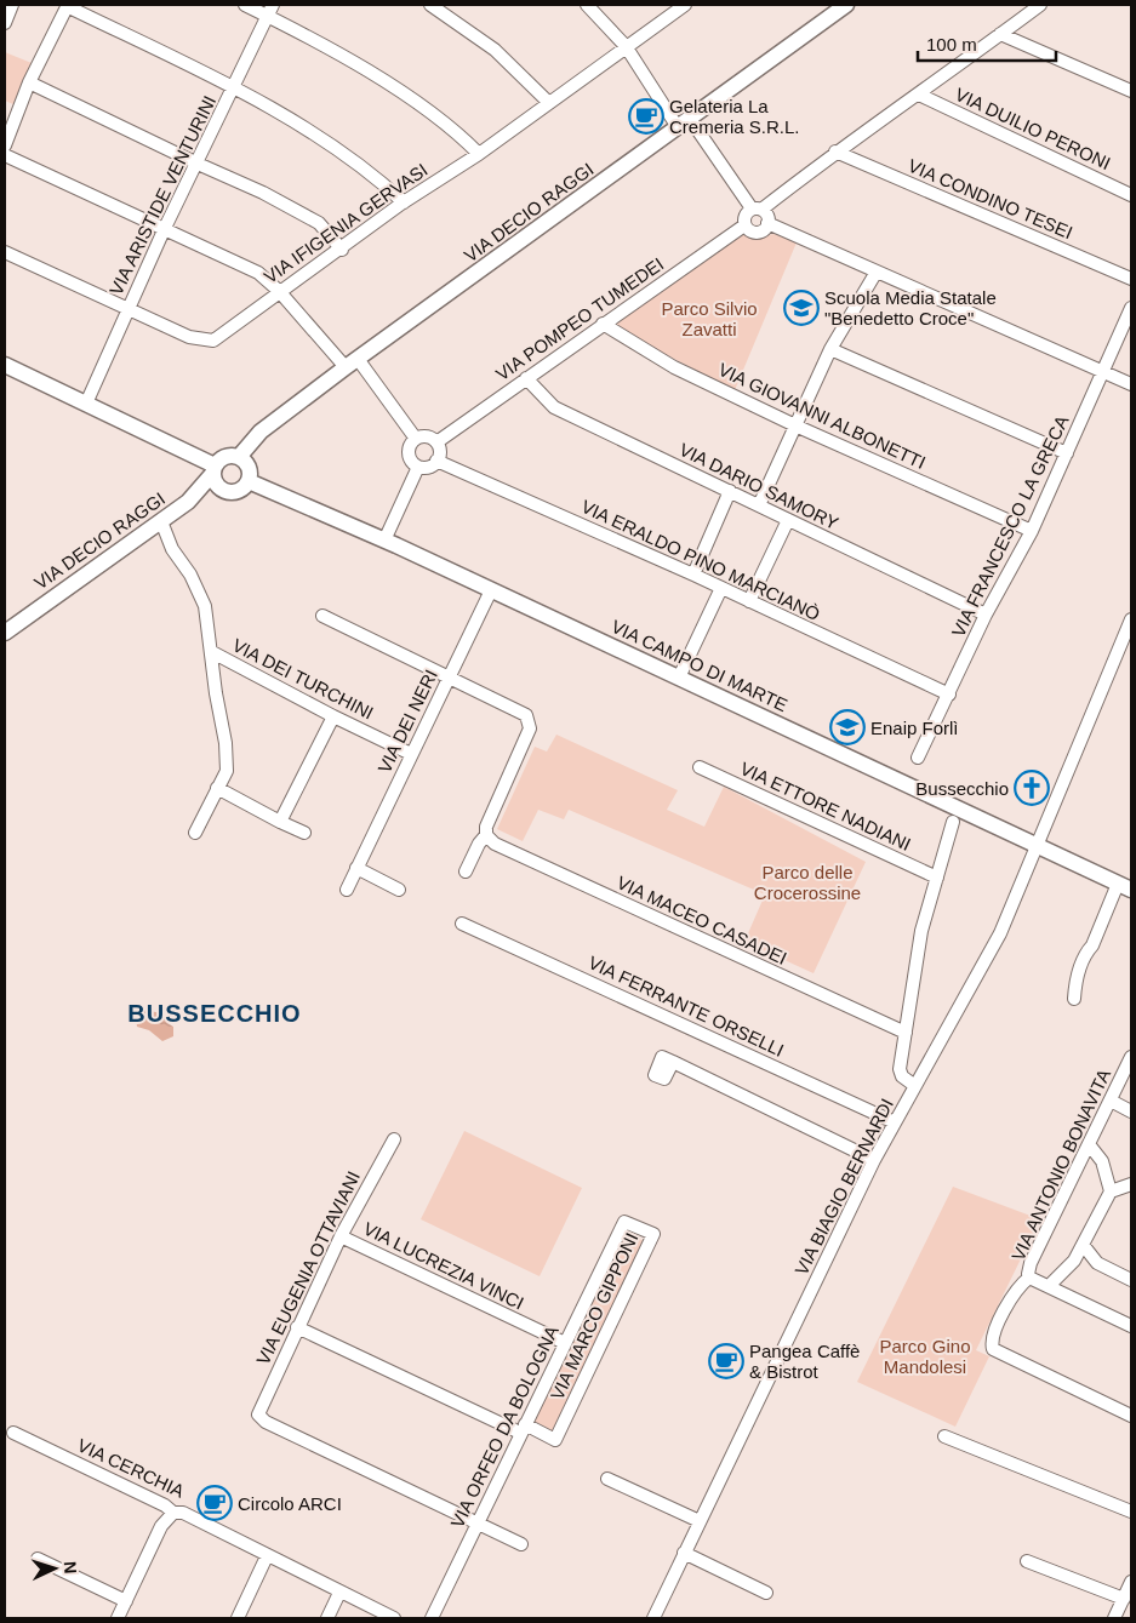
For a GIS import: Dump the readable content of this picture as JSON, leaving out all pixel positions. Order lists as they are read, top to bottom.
{
  "streets": {
    "main road": ["VIA DECIO RAGGI", "VIA CAMPO DI MARTE"],
    "street": [
      "VIA DUILIO PERONI",
      "VIA ARISTIDE VENTURINI",
      "VIA CONDINO TESEI",
      "VIA IFIGENIA GERVASI",
      "VIA POMPEO TUMEDEI",
      "VIA GIOVANNI ALBONETTI",
      "VIA DARIO SAMORY",
      "VIA FRANCESCO LA GRECA",
      "VIA ERALDO PINO MARCIANÒ",
      "VIA DEI TURCHINI",
      "VIA DEI NERI",
      "VIA ETTORE NADIANI",
      "VIA MACEO CASADEI",
      "VIA FERRANTE ORSELLI",
      "VIA ANTONIO BONAVITA",
      "VIA BIAGIO BERNARDI",
      "VIA LUCREZIA VINCI",
      "VIA EUGENIA OTTAVIANI",
      "VIA MARCO GIPPONI",
      "VIA ORFEO DA BOLOGNA",
      "VIA CERCHIA"
    ]
  },
  "crossings": [
    ["VIA ARISTIDE VENTURINI", "VIA IFIGENIA GERVASI"],
    ["VIA DECIO RAGGI", "VIA CAMPO DI MARTE"],
    ["VIA POMPEO TUMEDEI", "VIA GIOVANNI ALBONETTI"],
    ["VIA POMPEO TUMEDEI", "VIA DARIO SAMORY"],
    ["VIA POMPEO TUMEDEI", "VIA ERALDO PINO MARCIANÒ"],
    ["VIA GIOVANNI ALBONETTI", "VIA FRANCESCO LA GRECA"],
    ["VIA DARIO SAMORY", "VIA FRANCESCO LA GRECA"],
    ["VIA FRANCESCO LA GRECA", "VIA ERALDO PINO MARCIANÒ"],
    ["VIA CAMPO DI MARTE", "VIA DEI NERI"],
    ["VIA DEI TURCHINI", "VIA DEI NERI"],
    ["VIA ETTORE NADIANI", "VIA BIAGIO BERNARDI"],
    ["VIA MACEO CASADEI", "VIA BIAGIO BERNARDI"],
    ["VIA FERRANTE ORSELLI", "VIA BIAGIO BERNARDI"],
    ["VIA LUCREZIA VINCI", "VIA EUGENIA OTTAVIANI"],
    ["VIA LUCREZIA VINCI", "VIA ORFEO DA BOLOGNA"],
    ["VIA EUGENIA OTTAVIANI", "VIA MARCO GIPPONI"],
    ["VIA EUGENIA OTTAVIANI", "VIA ORFEO DA BOLOGNA"],
    ["VIA MARCO GIPPONI", "VIA ORFEO DA BOLOGNA"]
  ],
  "districts": ["BUSSECCHIO"],
  "parks": ["Parco Silvio Zavatti", "Parco delle Crocerossine", "Parco Gino Mandolesi"],
  "places": {
    "cafe": ["Gelateria La Cremeria S.R.L.", "Pangea Caffè & Bistrot", "Circolo ARCI"],
    "school or university": ["Scuola Media Statale \"Benedetto Croce\"", "Enaip Forlì"],
    "church": ["Bussecchio"]
  },
  "scale_bar": "100 m",
  "north": "right"
}
